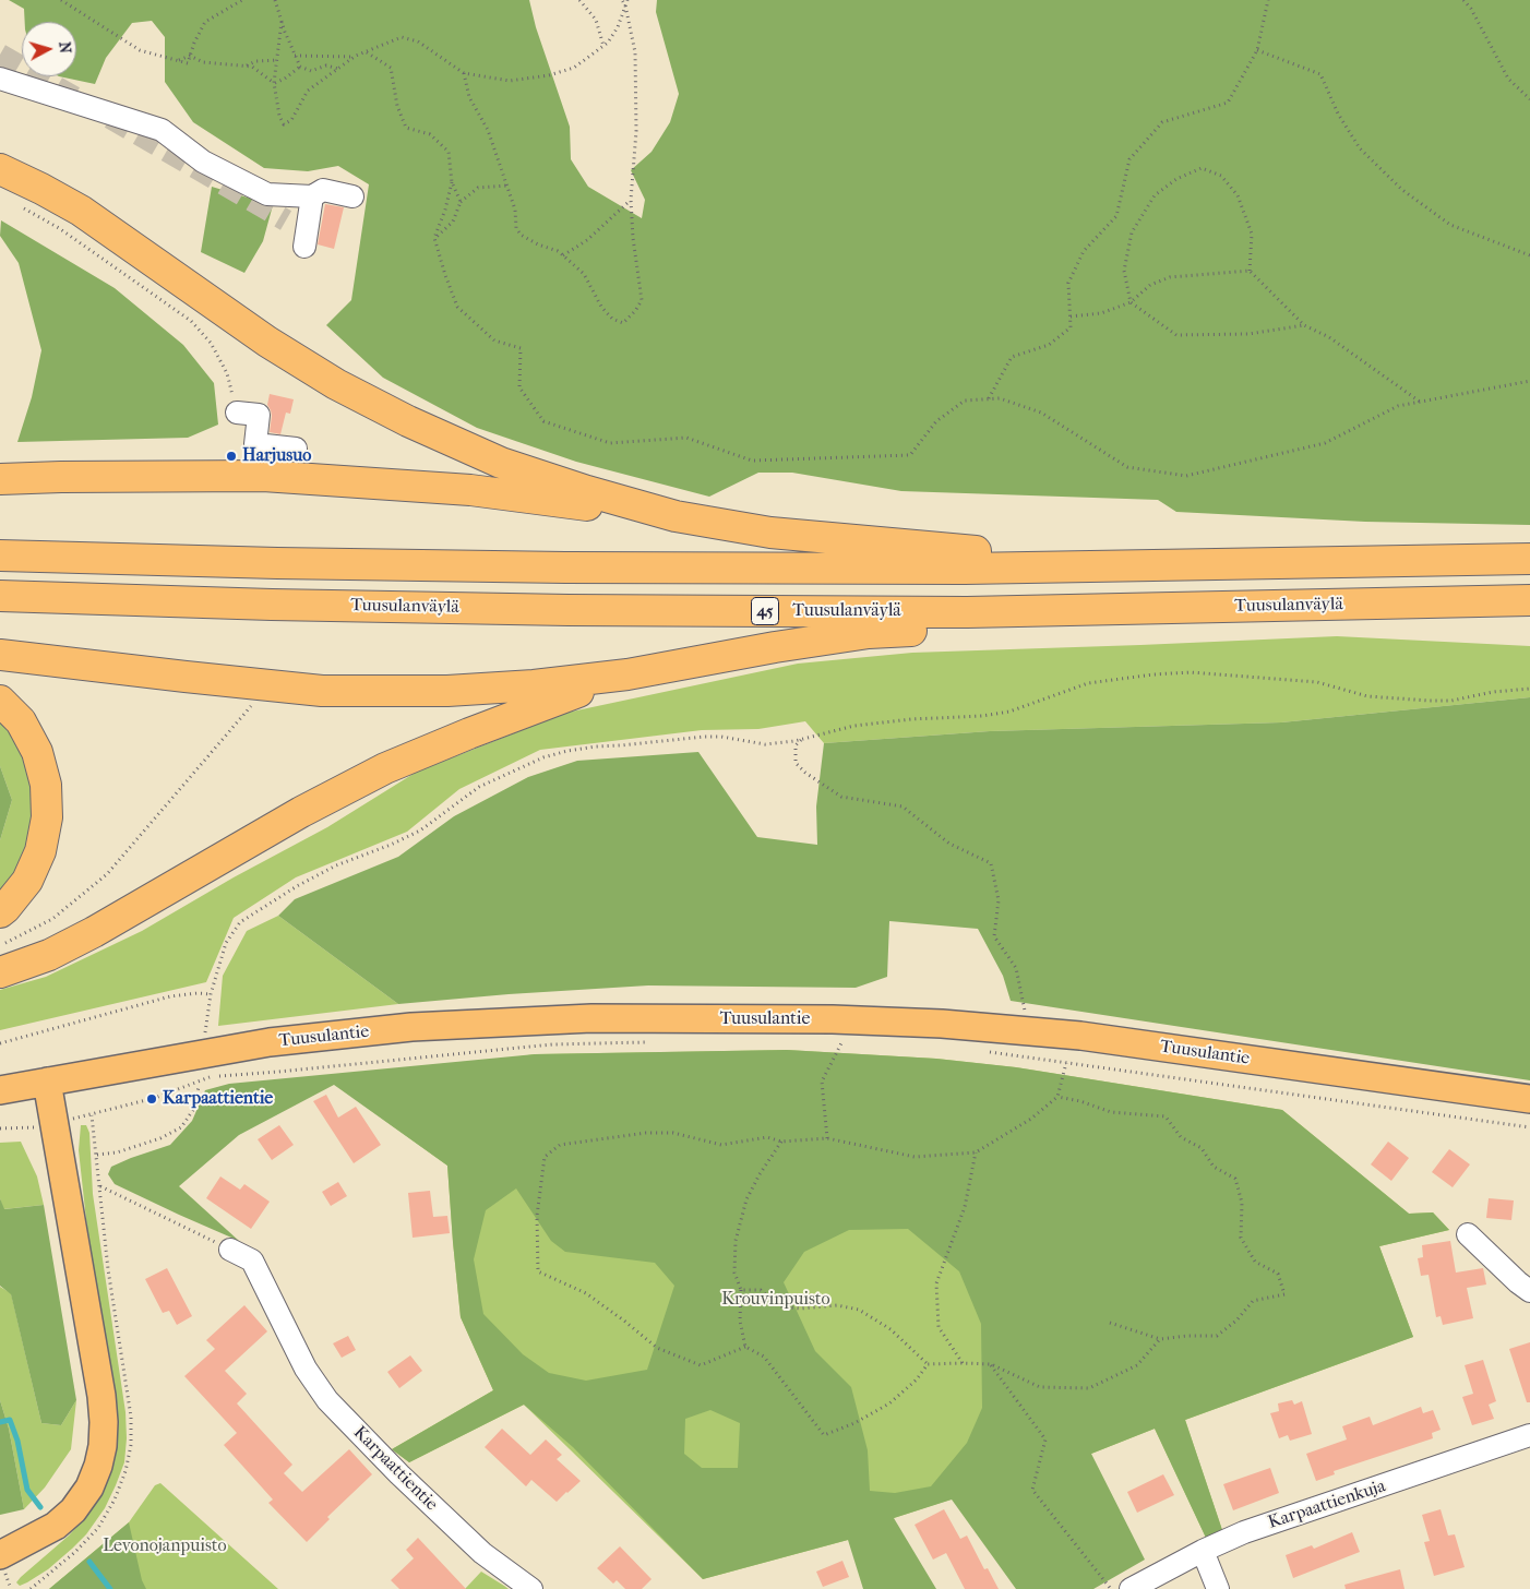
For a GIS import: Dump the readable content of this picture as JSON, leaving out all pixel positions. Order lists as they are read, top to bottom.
{
  "streets": {
    "highway": ["Tuusulanväylä", "45"],
    "main road": ["Tuusulantie"],
    "street": ["Karpaattientie", "Karpaattienkuja"]
  },
  "parks": ["Krouvinpuisto", "Levonojanpuisto"],
  "places": ["Harjusuo", "Karpaattientie"],
  "north": "right"
}
